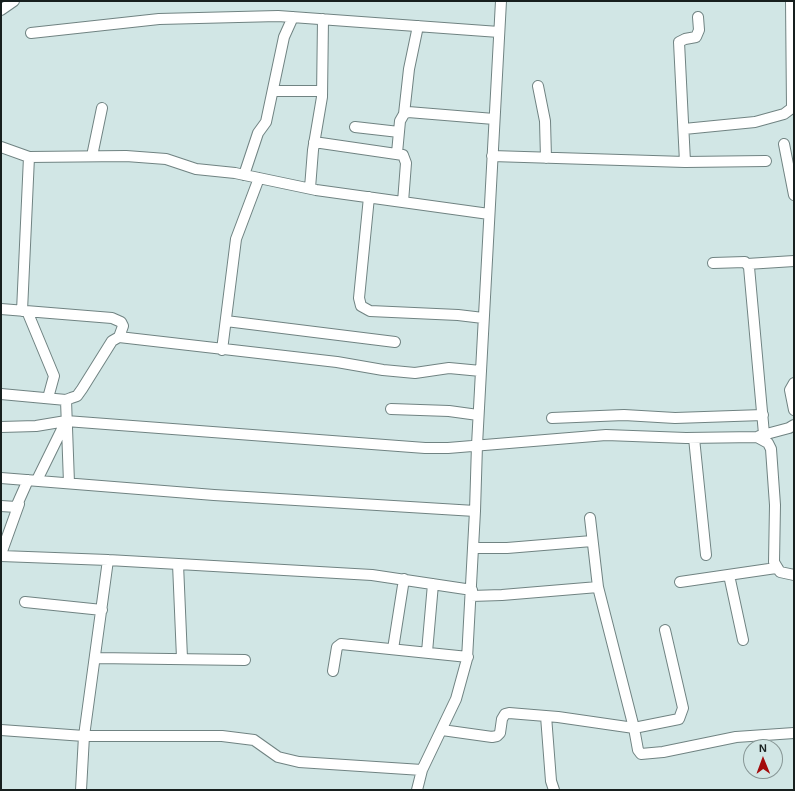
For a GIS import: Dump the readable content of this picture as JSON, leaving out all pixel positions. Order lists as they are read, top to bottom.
{
  "north": "top"
}
